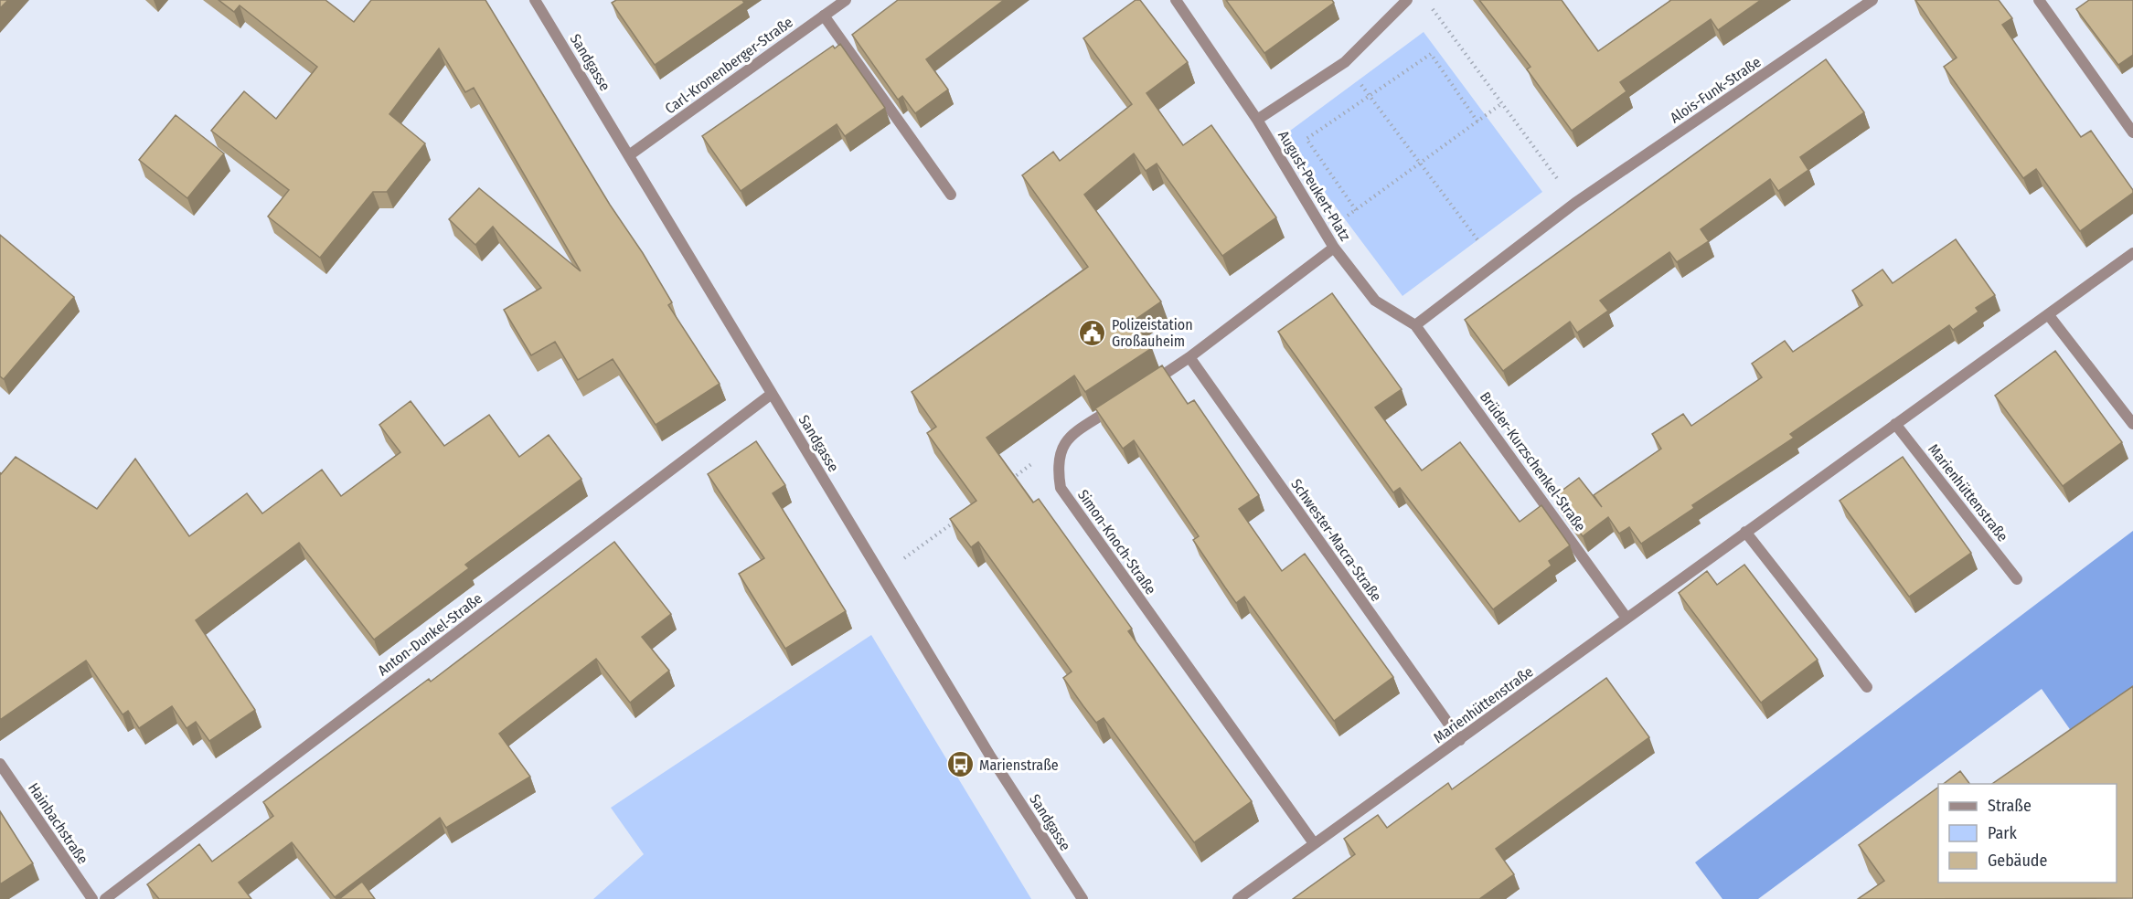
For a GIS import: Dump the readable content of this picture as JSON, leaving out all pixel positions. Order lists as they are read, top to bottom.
{
  "streets": {
    "street": [
      "Sandgasse",
      "Carl-Kronenberger-Straße",
      "Alois-Funk-Straße",
      "August-Peukert-Platz",
      "Brüder-Kurzschenkel-Straße",
      "Marienhüttenstraße",
      "Schwester-Macra-Straße",
      "Simon-Knoch-Straße",
      "Anton-Dunkel-Straße",
      "Hainbachstraße"
    ]
  },
  "crossings": [
    ["Sandgasse", "Carl-Kronenberger-Straße"],
    ["Sandgasse", "Anton-Dunkel-Straße"],
    ["August-Peukert-Platz", "Brüder-Kurzschenkel-Straße"],
    ["Brüder-Kurzschenkel-Straße", "Marienhüttenstraße"],
    ["Marienhüttenstraße", "Schwester-Macra-Straße"],
    ["Marienhüttenstraße", "Simon-Knoch-Straße"]
  ],
  "places": {
    "public building": ["Polizeistation Großauheim"],
    "bus stop": ["Marienstraße"]
  },
  "legend": ["Straße", "Park", "Gebäude"]
}
